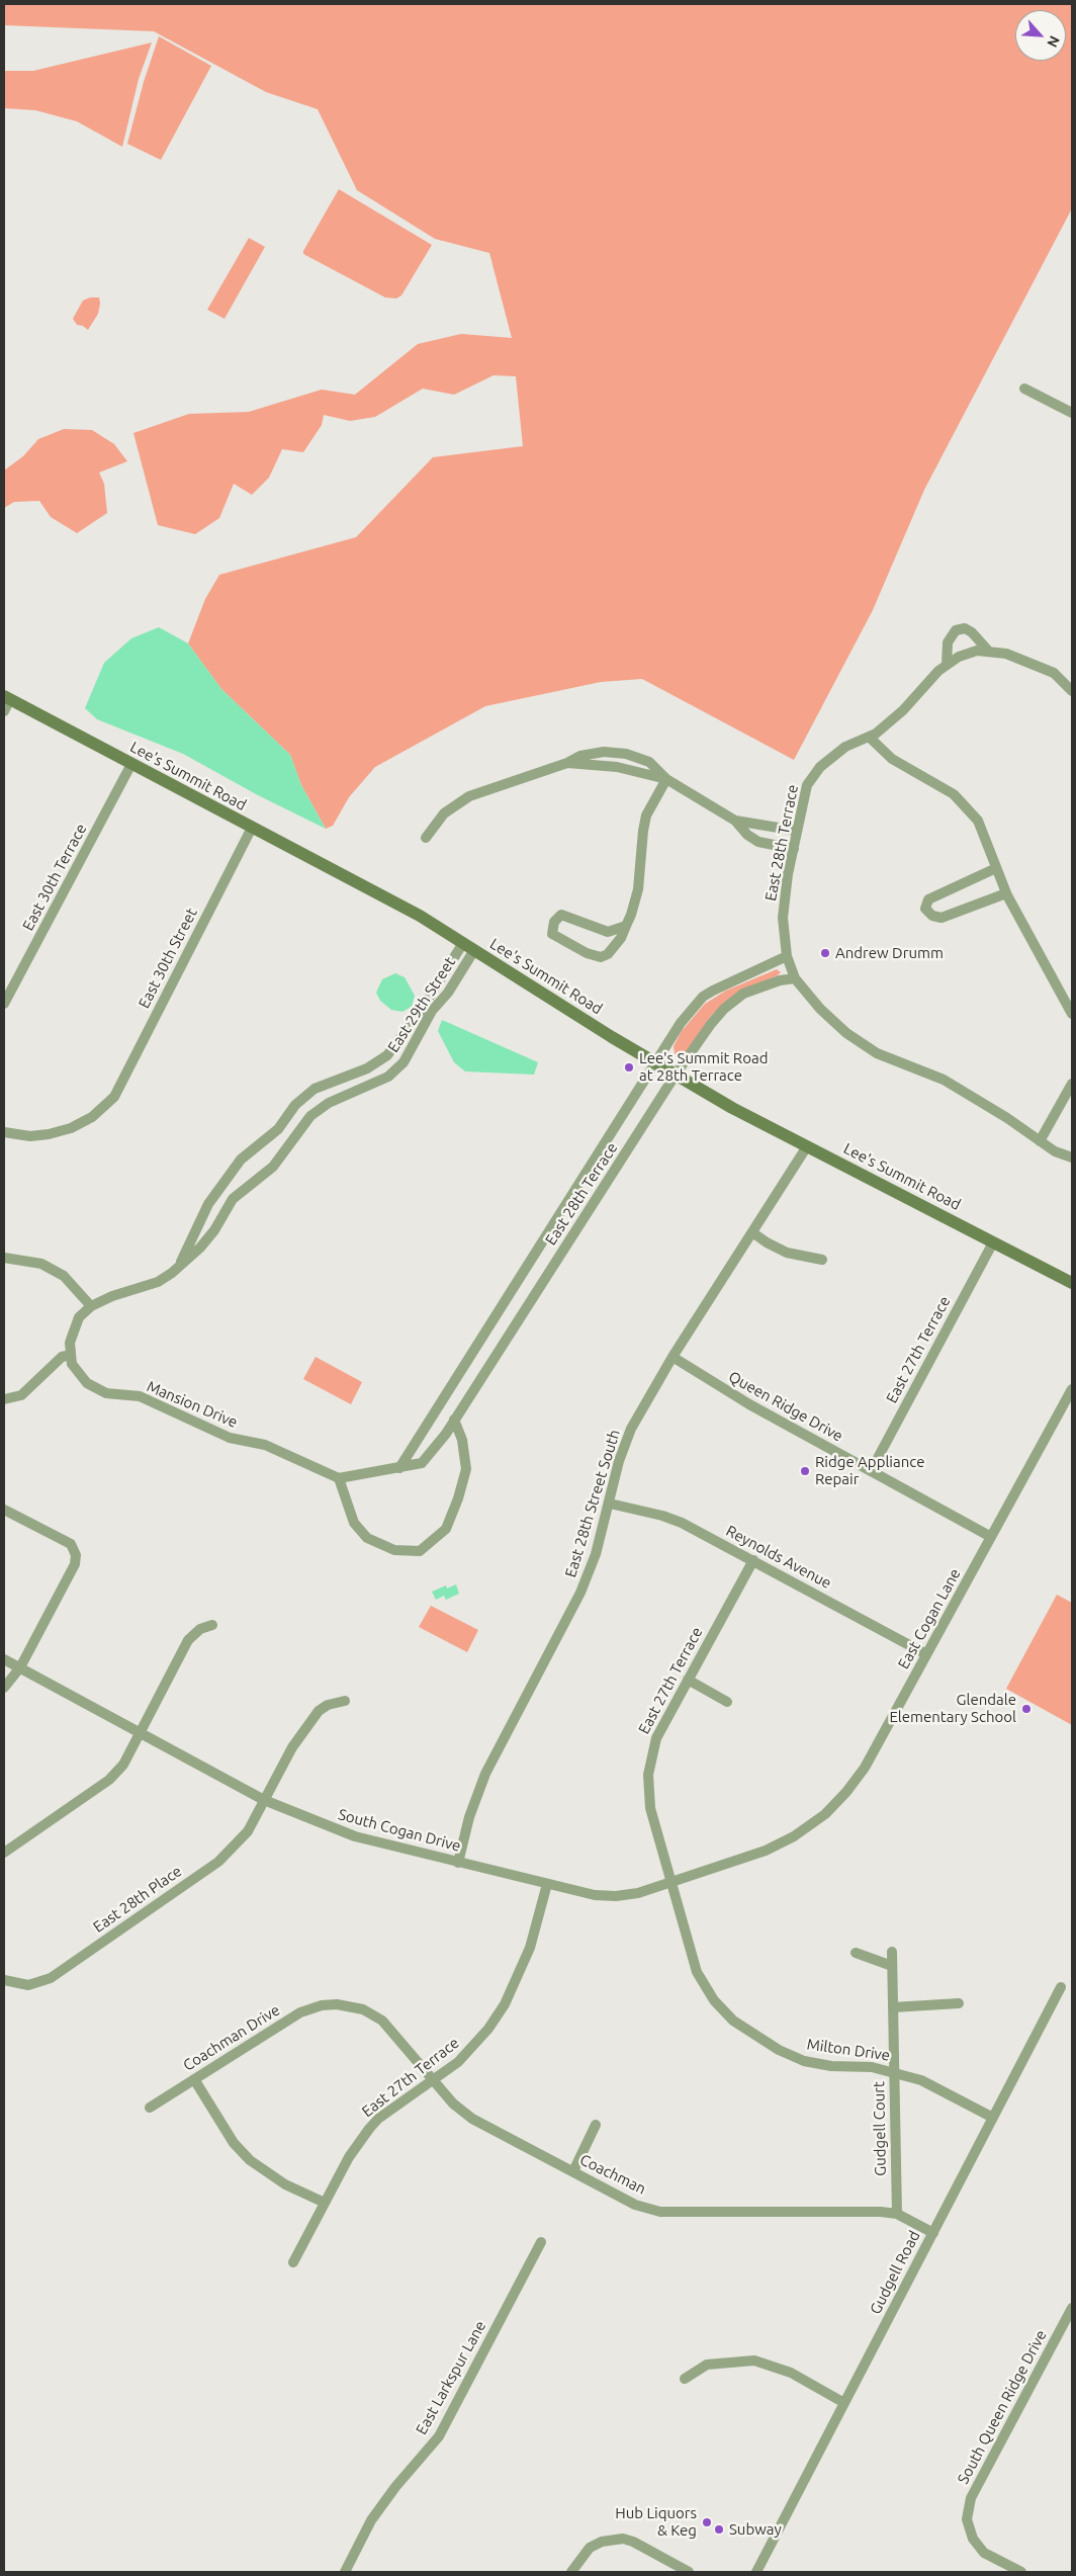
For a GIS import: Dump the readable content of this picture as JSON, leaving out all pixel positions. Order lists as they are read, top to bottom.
{
  "streets": {
    "main road": ["Lee's Summit Road"],
    "street": [
      "East 28th Terrace",
      "East 30th Terrace",
      "East 30th Street",
      "East 29th Street",
      "East 27th Terrace",
      "Mansion Drive",
      "Queen Ridge Drive",
      "East 28th Street South",
      "Reynolds Avenue",
      "East Cogan Lane",
      "South Cogan Drive",
      "East 28th Place",
      "Coachman Drive",
      "Milton Drive",
      "Gudgell Court",
      "Coachman",
      "Gudgell Road",
      "East Larkspur Lane",
      "South Queen Ridge Drive"
    ]
  },
  "crossings": [
    ["Lee's Summit Road", "East 28th Terrace"],
    ["Lee's Summit Road", "East 30th Terrace"],
    ["Lee's Summit Road", "East 30th Street"],
    ["Lee's Summit Road", "East 29th Street"],
    ["Lee's Summit Road", "East 27th Terrace"],
    ["Lee's Summit Road", "East 28th Street South"],
    ["East 28th Terrace", "Mansion Drive"],
    ["East 27th Terrace", "Queen Ridge Drive"],
    ["East 27th Terrace", "Reynolds Avenue"],
    ["East 27th Terrace", "East Cogan Lane"],
    ["East 27th Terrace", "South Cogan Drive"],
    ["East 27th Terrace", "Milton Drive"],
    ["East 27th Terrace", "Coachman"],
    ["Queen Ridge Drive", "East 28th Street South"],
    ["Queen Ridge Drive", "East Cogan Lane"],
    ["East 28th Street South", "Reynolds Avenue"],
    ["East 28th Street South", "South Cogan Drive"],
    ["Reynolds Avenue", "East Cogan Lane"],
    ["East Cogan Lane", "South Cogan Drive"],
    ["East Cogan Lane", "Milton Drive"],
    ["South Cogan Drive", "East 28th Place"],
    ["South Cogan Drive", "Milton Drive"],
    ["Coachman Drive", "Coachman"],
    ["Milton Drive", "Gudgell Court"],
    ["Milton Drive", "Gudgell Road"],
    ["Gudgell Court", "Coachman"],
    ["Coachman", "Gudgell Road"]
  ],
  "places": [
    "Andrew Drumm",
    "Lee's Summit Road at 28th Terrace",
    "Ridge Appliance Repair",
    "Glendale Elementary School",
    "Hub Liquors & Keg",
    "Subway"
  ],
  "north": "bottom right"
}
